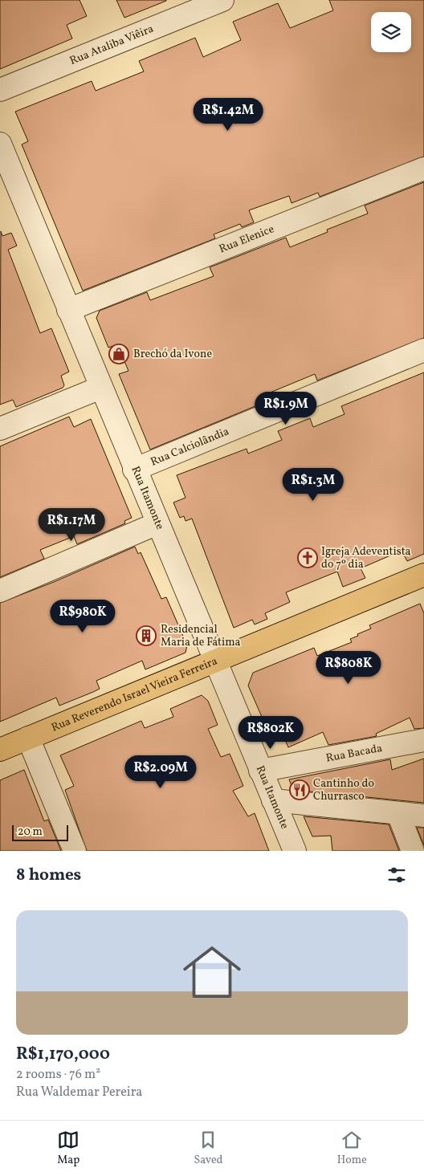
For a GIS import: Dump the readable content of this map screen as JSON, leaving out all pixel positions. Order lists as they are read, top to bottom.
{
  "streets": {
    "main road": ["Rua Reverendo Israel Vieira Ferreira"],
    "street": [
      "Rua Ataliba Viêira",
      "Rua Elenice",
      "Rua Calciolândia",
      "Rua Itamonte",
      "Rua Bacada"
    ]
  },
  "crossings": [
    ["Rua Elenice", "Rua Itamonte"],
    ["Rua Calciolândia", "Rua Itamonte"],
    ["Rua Itamonte", "Rua Reverendo Israel Vieira Ferreira"],
    ["Rua Itamonte", "Rua Bacada"]
  ],
  "places": {
    "shop": ["Brechó da Ivone"],
    "church": ["Igreja Adeventista do 7º dia"],
    "building": ["Residencial Maria de Fátima"],
    "restaurant": ["Cantinho do Churrasco"]
  },
  "scale_bar": "20 m",
  "page": {
    "price": [
      "R$1.42M",
      "R$1.9M",
      "R$1.3M",
      "R$1.17M",
      "R$980K",
      "R$808K",
      "R$802K",
      "R$2.09M"
    ],
    "scale": "20 m",
    "heading": "8 homes",
    "list": [
      {
        "name": "R$1,170,000",
        "note": "2 rooms · 76 m² · Rua Waldemar Pereira"
      }
    ],
    "tabs": ["Map", "Saved", "Home"]
  }
}
